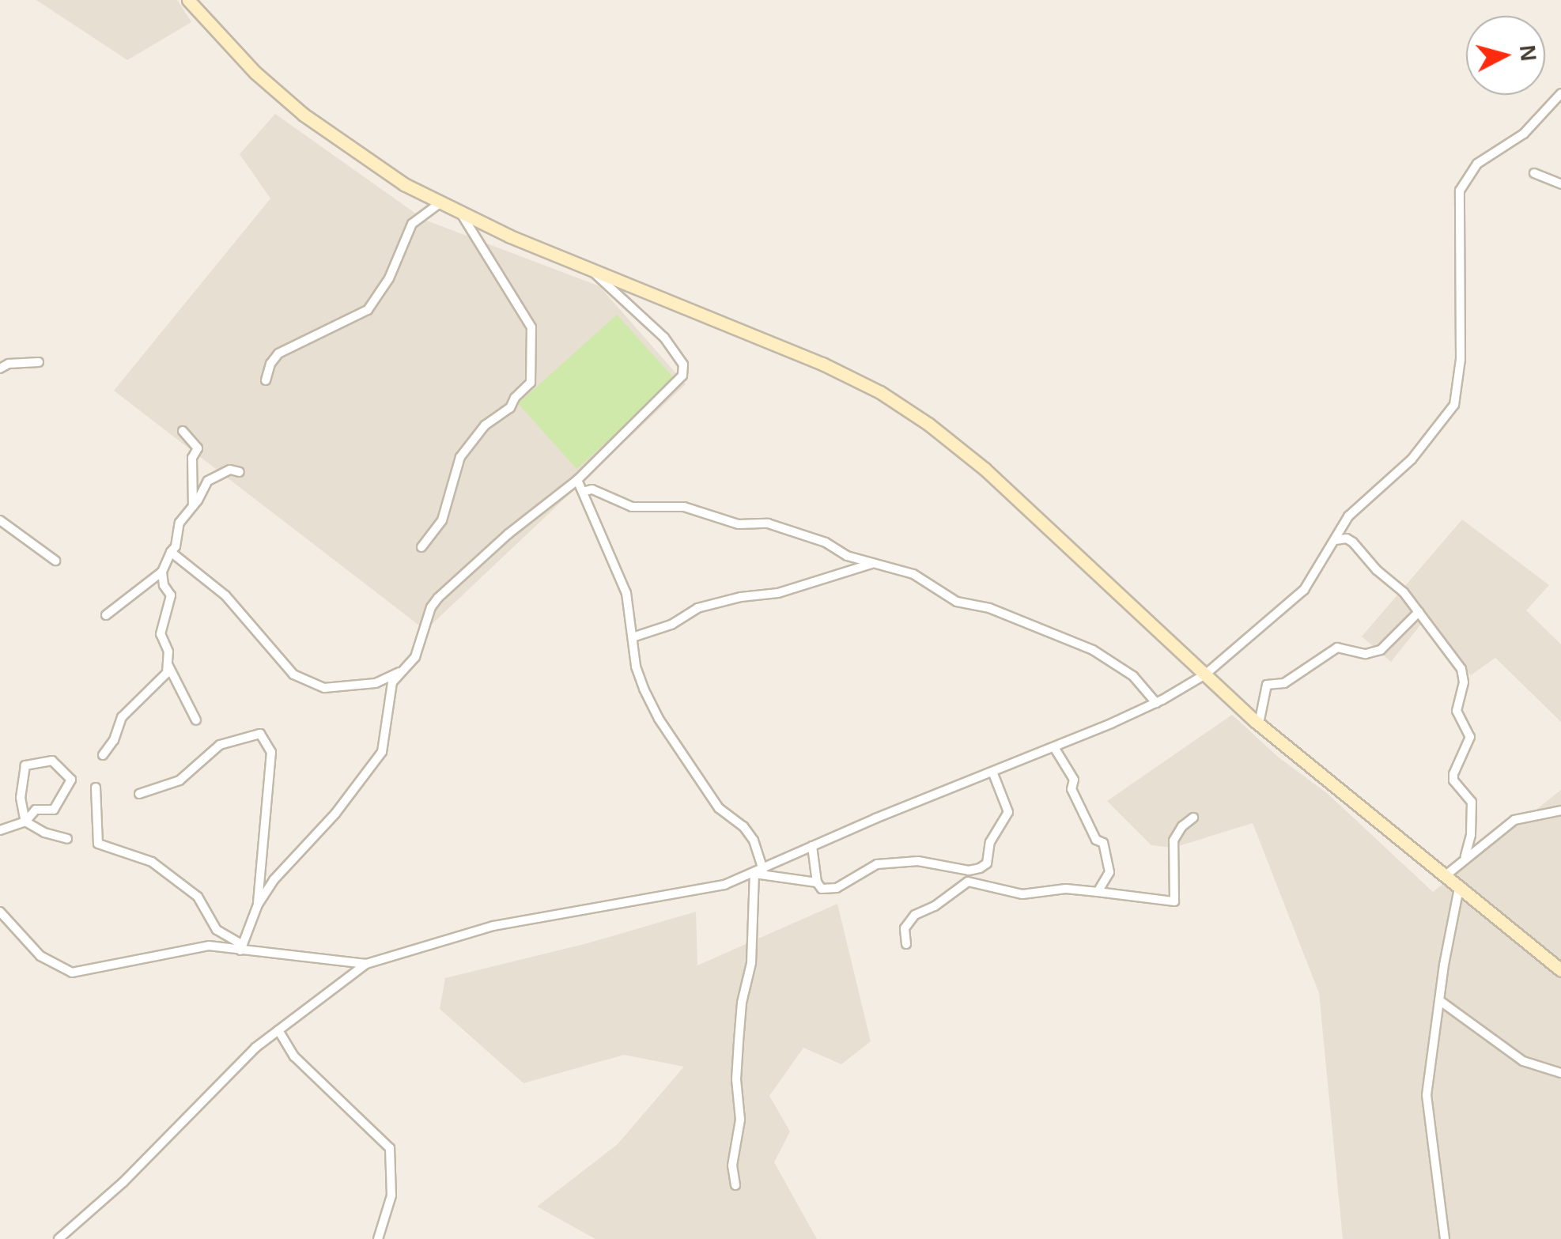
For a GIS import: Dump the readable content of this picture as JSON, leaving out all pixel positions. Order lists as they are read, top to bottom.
{
  "north": "right"
}
